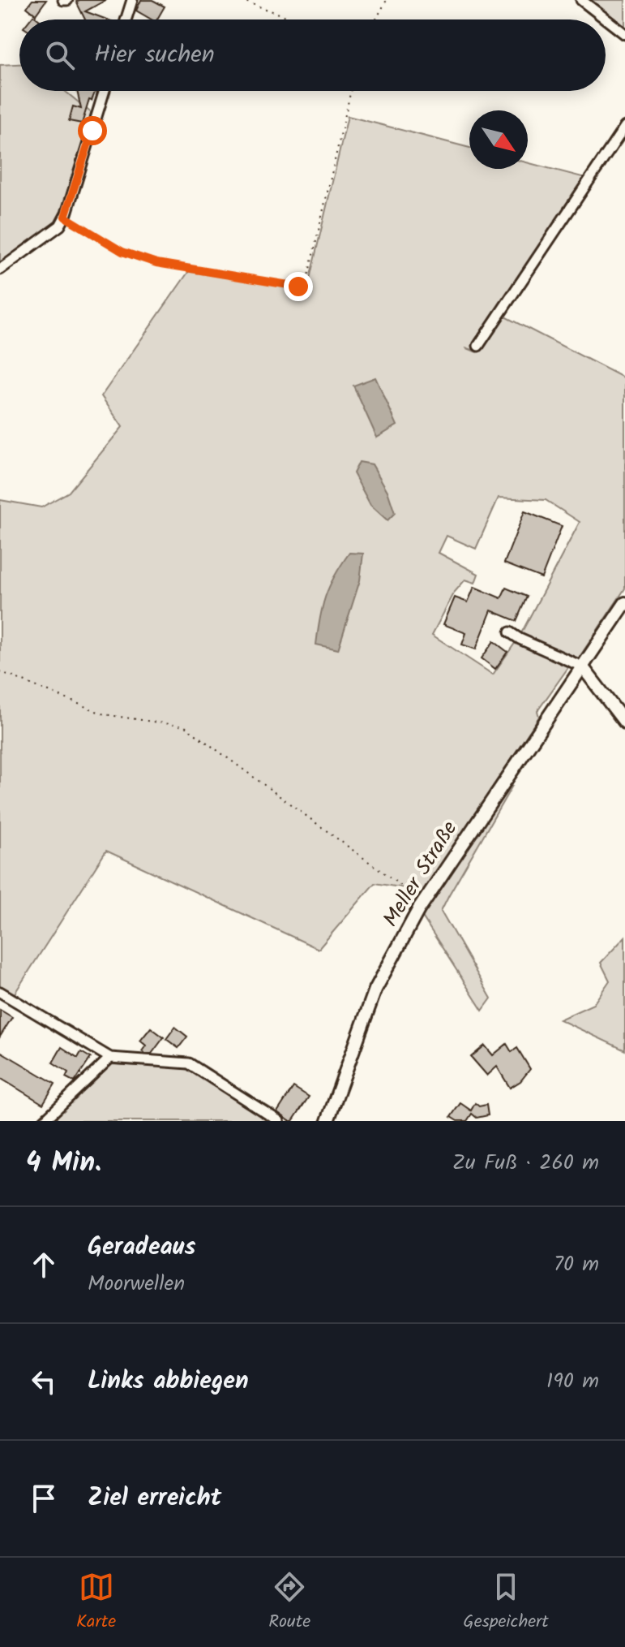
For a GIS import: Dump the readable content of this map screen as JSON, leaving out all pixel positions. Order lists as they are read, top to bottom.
{
  "streets": {
    "main road": ["Meller Straße"]
  },
  "north": "bottom right",
  "page": {
    "search": "Hier suchen",
    "heading": ["4 Min.", "Zu Fuß · 260 m"],
    "list": [
      ["Geradeaus", "Moorwellen", "70 m"],
      ["Links abbiegen", "190 m"],
      "Ziel erreicht"
    ],
    "nav": ["Karte", "Route", "Gespeichert"]
  }
}
